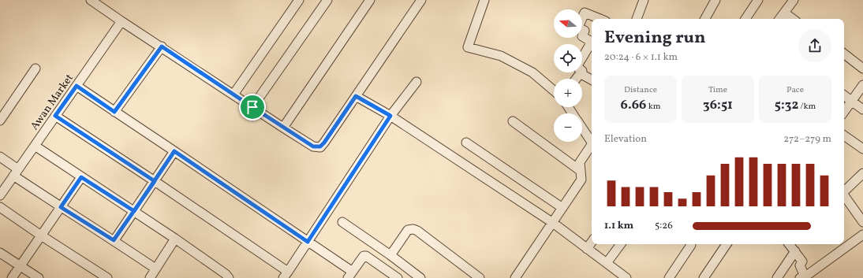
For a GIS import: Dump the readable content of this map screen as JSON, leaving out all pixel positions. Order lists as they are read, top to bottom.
{
  "streets": {
    "street": ["Awan Market"]
  },
  "north": "left",
  "page": {
    "map_buttons": ["+", "−"],
    "heading": ["Evening run", "20:24 · 6 × 1.1 km"],
    "stats": [
      ["Distance", "6.66 km"],
      ["Time", "36:51"],
      ["Pace", "5:32 /km"]
    ],
    "chart": ["Elevation", "272–279 m"],
    "list": [
      {
        "name": "1.1 km",
        "note": "5:26"
      }
    ]
  }
}
